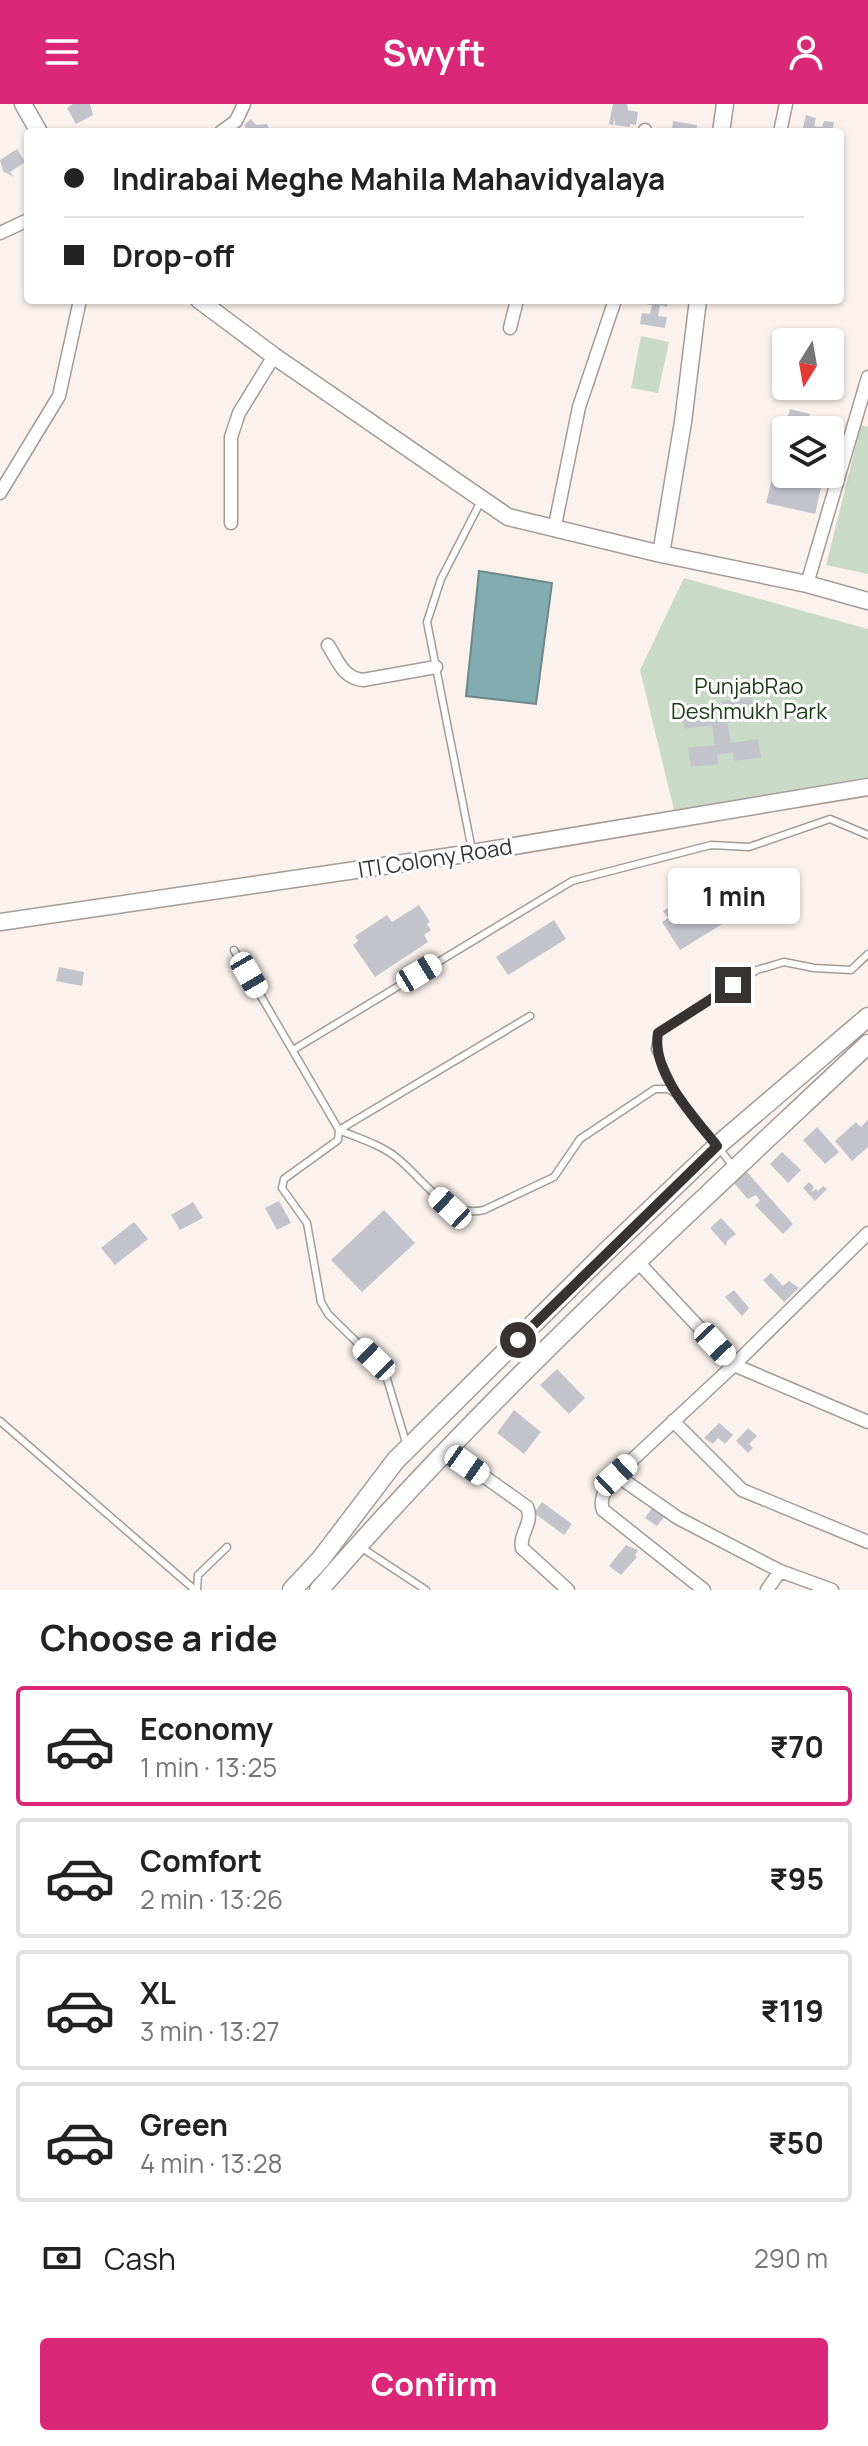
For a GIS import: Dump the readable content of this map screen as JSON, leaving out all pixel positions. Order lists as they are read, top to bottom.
{
  "streets": {
    "street": ["ITI Colony Road"]
  },
  "parks": ["PunjabRao Deshmukh Park"],
  "north": "bottom",
  "page": {
    "header": "Swyft",
    "banner": ["Indirabai Meghe Mahila Mahavidyalaya", "Drop-off"],
    "bubble": "1 min",
    "heading": "Choose a ride",
    "list": [
      {
        "name": "Economy",
        "note": "1 min · 13:25",
        "value": "₹70"
      },
      {
        "name": "Comfort",
        "note": "2 min · 13:26",
        "value": "₹95"
      },
      {
        "name": "XL",
        "note": "3 min · 13:27",
        "value": "₹119"
      },
      {
        "name": "Green",
        "note": "4 min · 13:28",
        "value": "₹50"
      }
    ],
    "pay": ["Cash", "290 m"],
    "buttons": "Confirm"
  }
}
